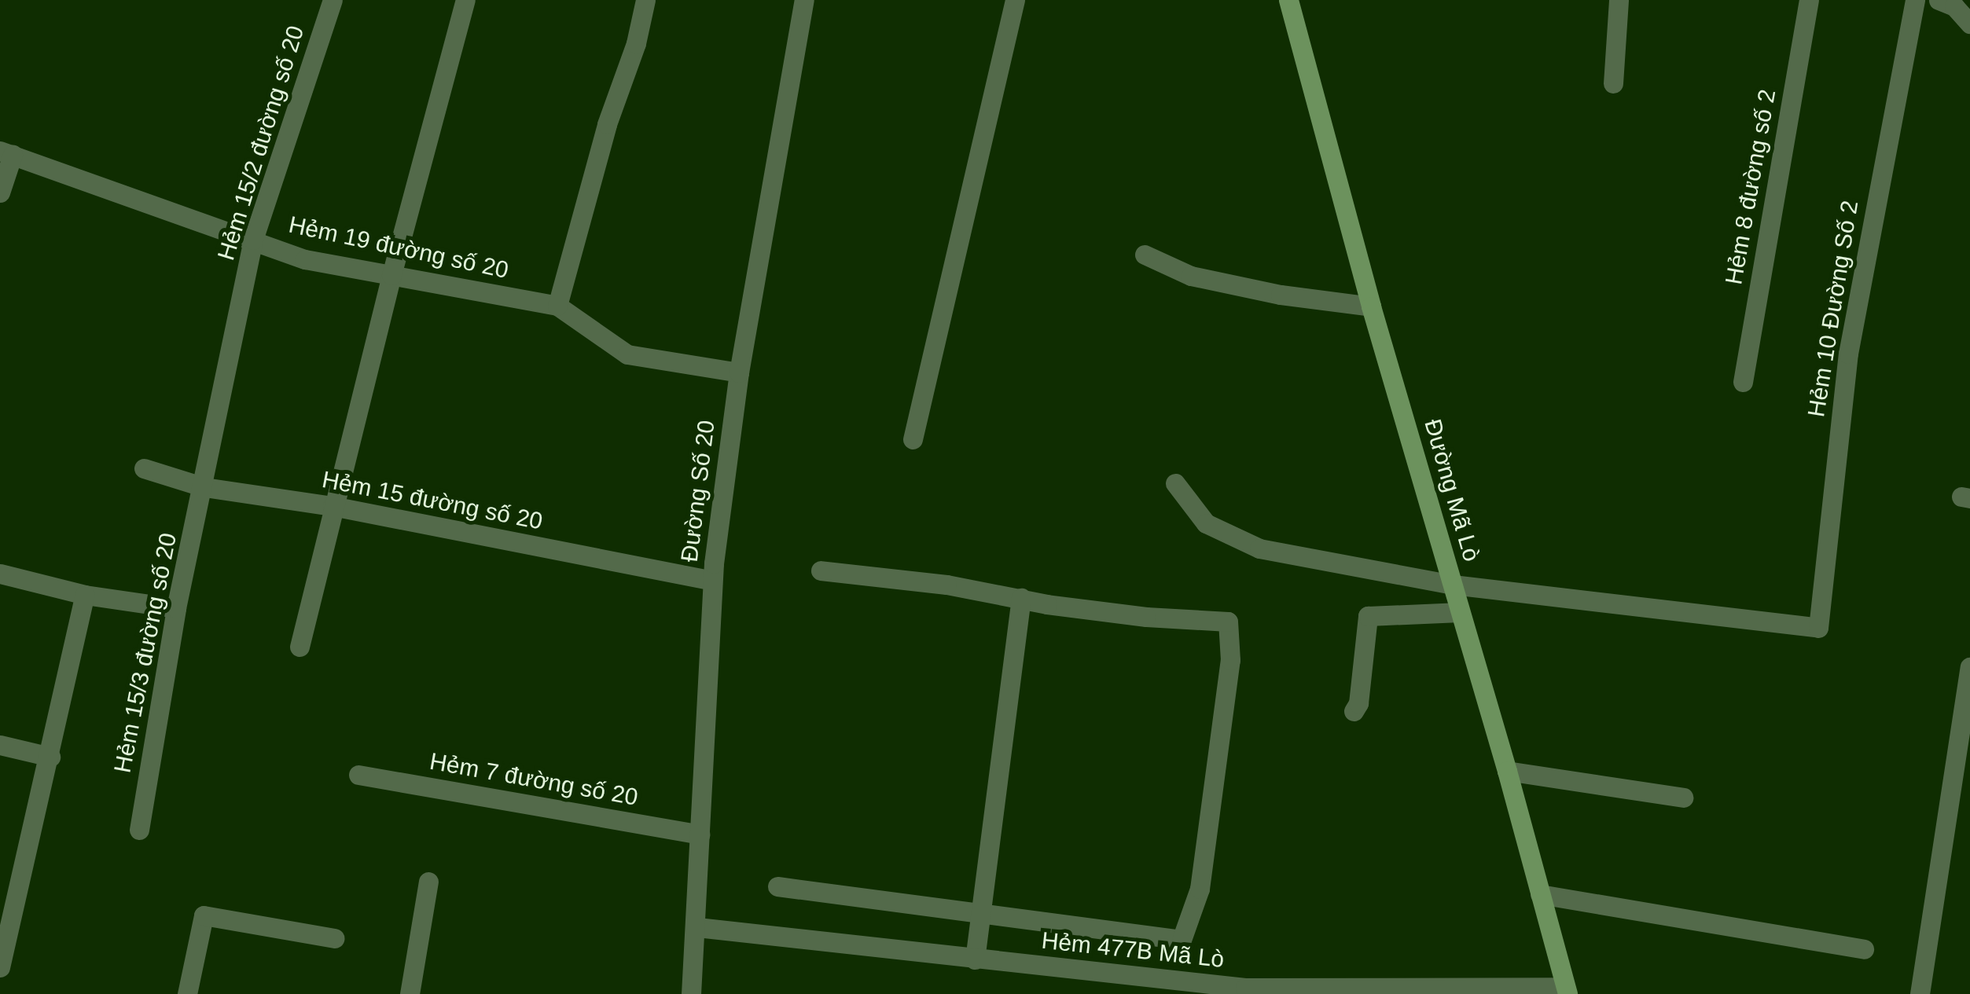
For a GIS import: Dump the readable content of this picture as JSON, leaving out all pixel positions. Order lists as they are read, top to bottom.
{
  "streets": {
    "main road": ["Đường Mã Lò"],
    "street": [
      "Hẻm 15/2 đường số 20",
      "Hẻm 8 đường số 2",
      "Hẻm 19 đường số 20",
      "Hẻm 10 Đường Số 2",
      "Đường Số 20",
      "Hẻm 15 đường số 20",
      "Hẻm 15/3 đường số 20",
      "Hẻm 7 đường số 20",
      "Hẻm 477B Mã Lò"
    ]
  },
  "crossings": [
    ["Hẻm 15/2 đường số 20", "Hẻm 19 đường số 20"],
    ["Hẻm 15/2 đường số 20", "Hẻm 15 đường số 20"],
    ["Hẻm 15/2 đường số 20", "Hẻm 15/3 đường số 20"],
    ["Hẻm 19 đường số 20", "Đường Số 20"],
    ["Hẻm 10 Đường Số 2", "Đường Mã Lò"],
    ["Đường Mã Lò", "Hẻm 477B Mã Lò"],
    ["Đường Số 20", "Hẻm 15 đường số 20"],
    ["Đường Số 20", "Hẻm 7 đường số 20"],
    ["Đường Số 20", "Hẻm 477B Mã Lò"],
    ["Hẻm 15 đường số 20", "Hẻm 15/3 đường số 20"]
  ]
}
